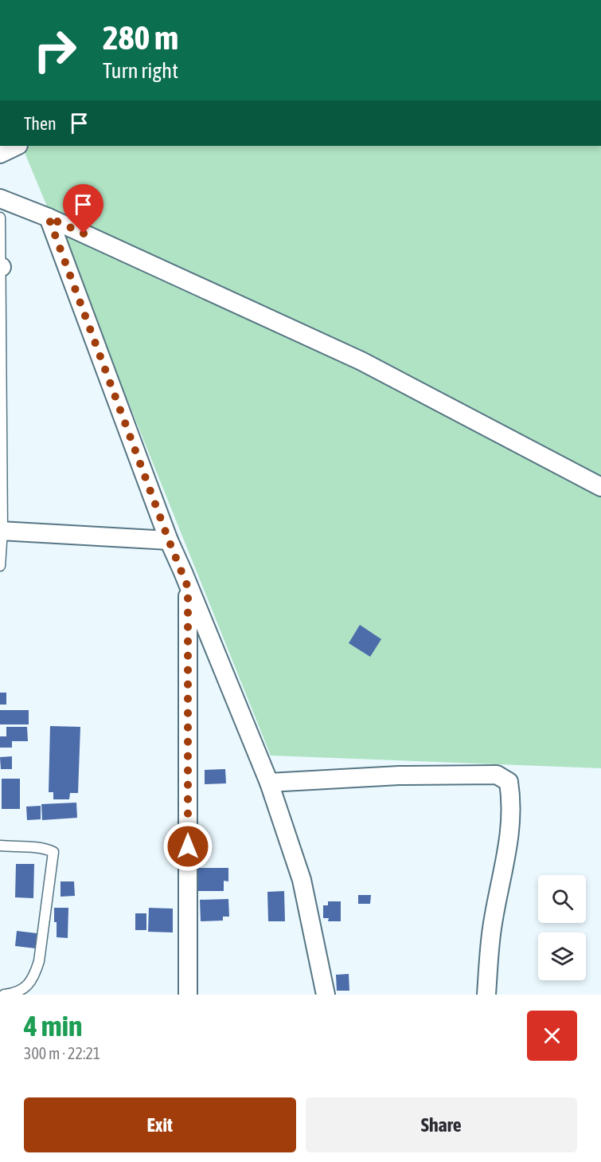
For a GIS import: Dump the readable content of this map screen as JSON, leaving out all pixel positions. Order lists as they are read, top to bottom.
{
  "page": {
    "turn": ["280 m", "Turn right"],
    "then": "Then",
    "heading": ["4 min", "300 m · 22:21"],
    "buttons": ["Exit", "Share"]
  }
}
